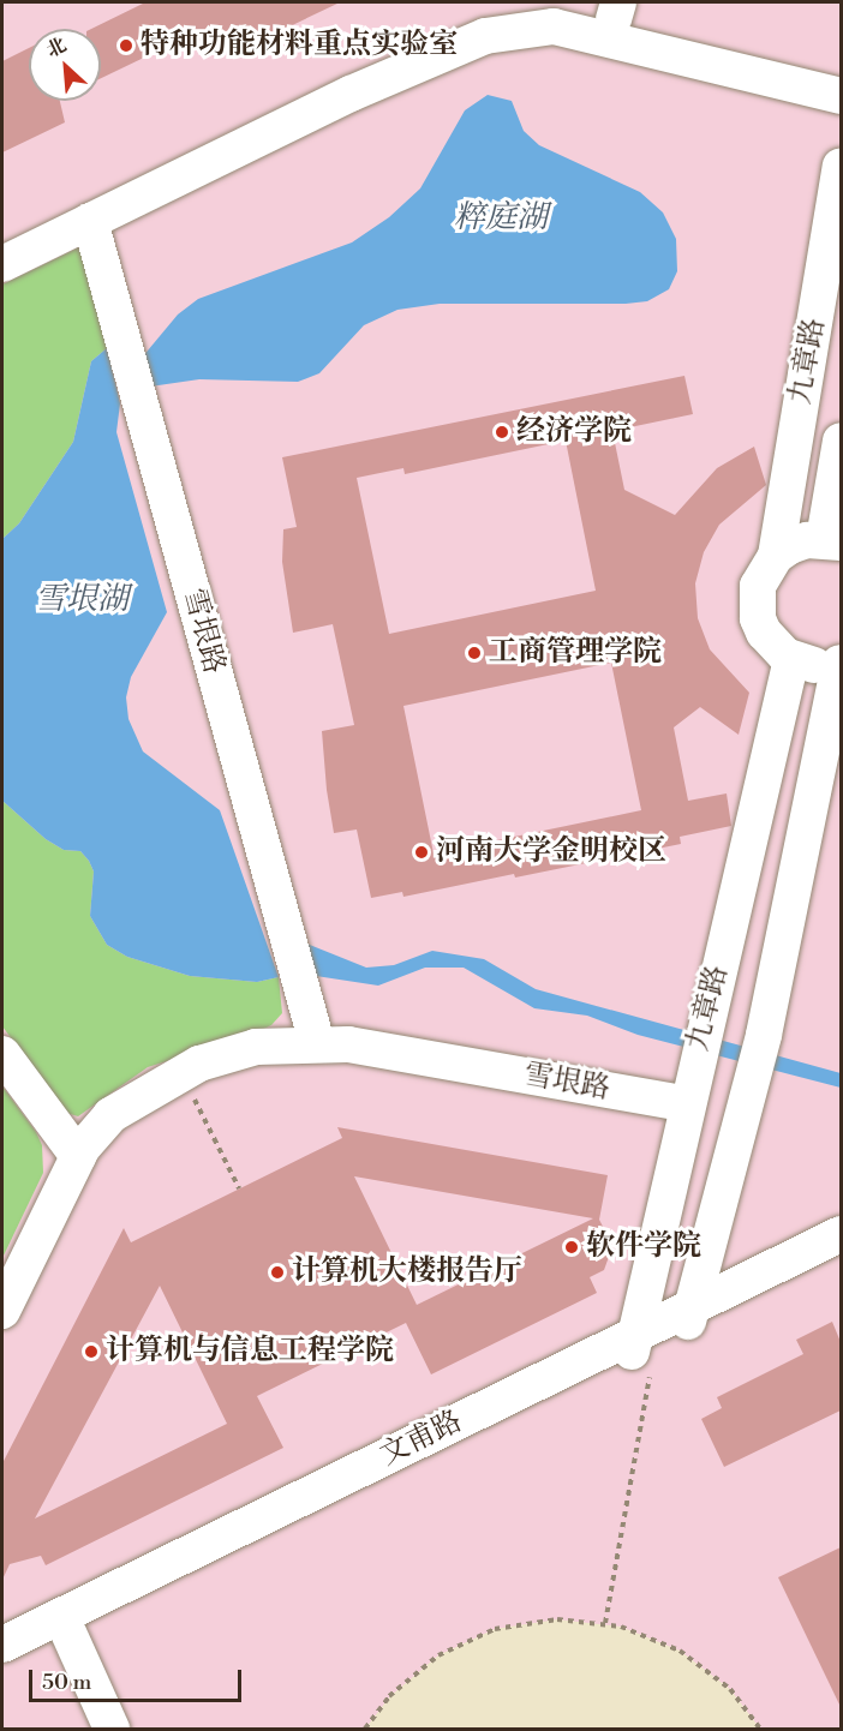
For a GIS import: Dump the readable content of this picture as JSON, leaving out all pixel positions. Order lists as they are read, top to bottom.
{
  "streets": {
    "lane": ["九章路", "雪垠路", "文甫路"]
  },
  "crossings": [
    ["九章路", "雪垠路"],
    ["九章路", "文甫路"]
  ],
  "water": ["粹庭湖", "雪垠湖"],
  "places": [
    "特种功能材料重点实验室",
    "经济学院",
    "工商管理学院",
    "河南大学金明校区",
    "软件学院",
    "计算机大楼报告厅",
    "计算机与信息工程学院"
  ],
  "scale_bar": "50 m",
  "north": "top left"
}
